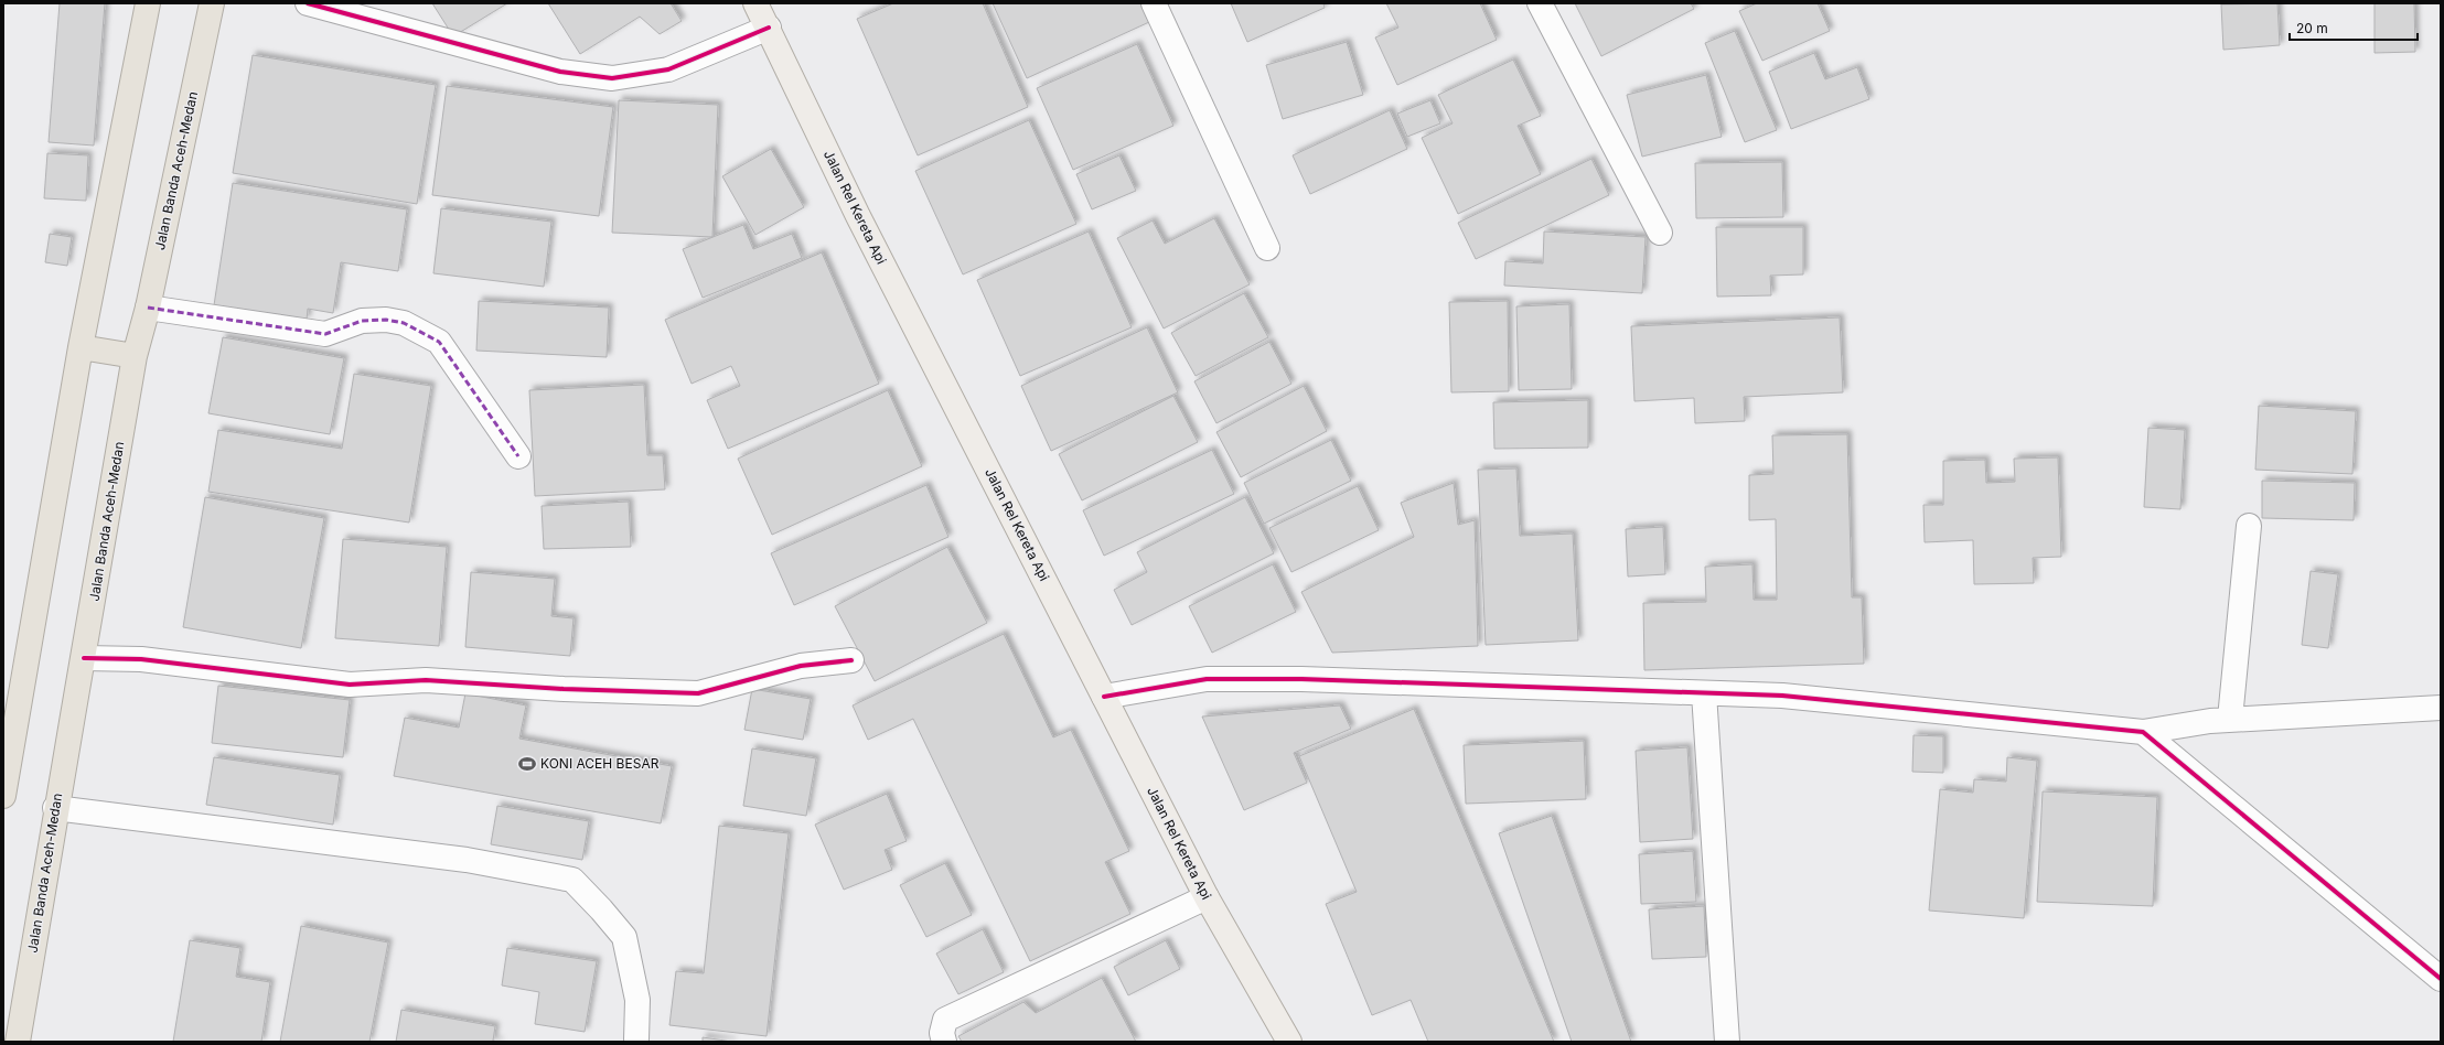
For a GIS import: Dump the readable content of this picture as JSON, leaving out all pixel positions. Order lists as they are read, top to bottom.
{
  "streets": {
    "highway": ["Jalan Banda Aceh-Medan"],
    "main road": ["Jalan Rel Kereta Api"]
  },
  "places": {
    "sports": ["KONI ACEH BESAR"]
  },
  "scale_bar": "20 m"
}
